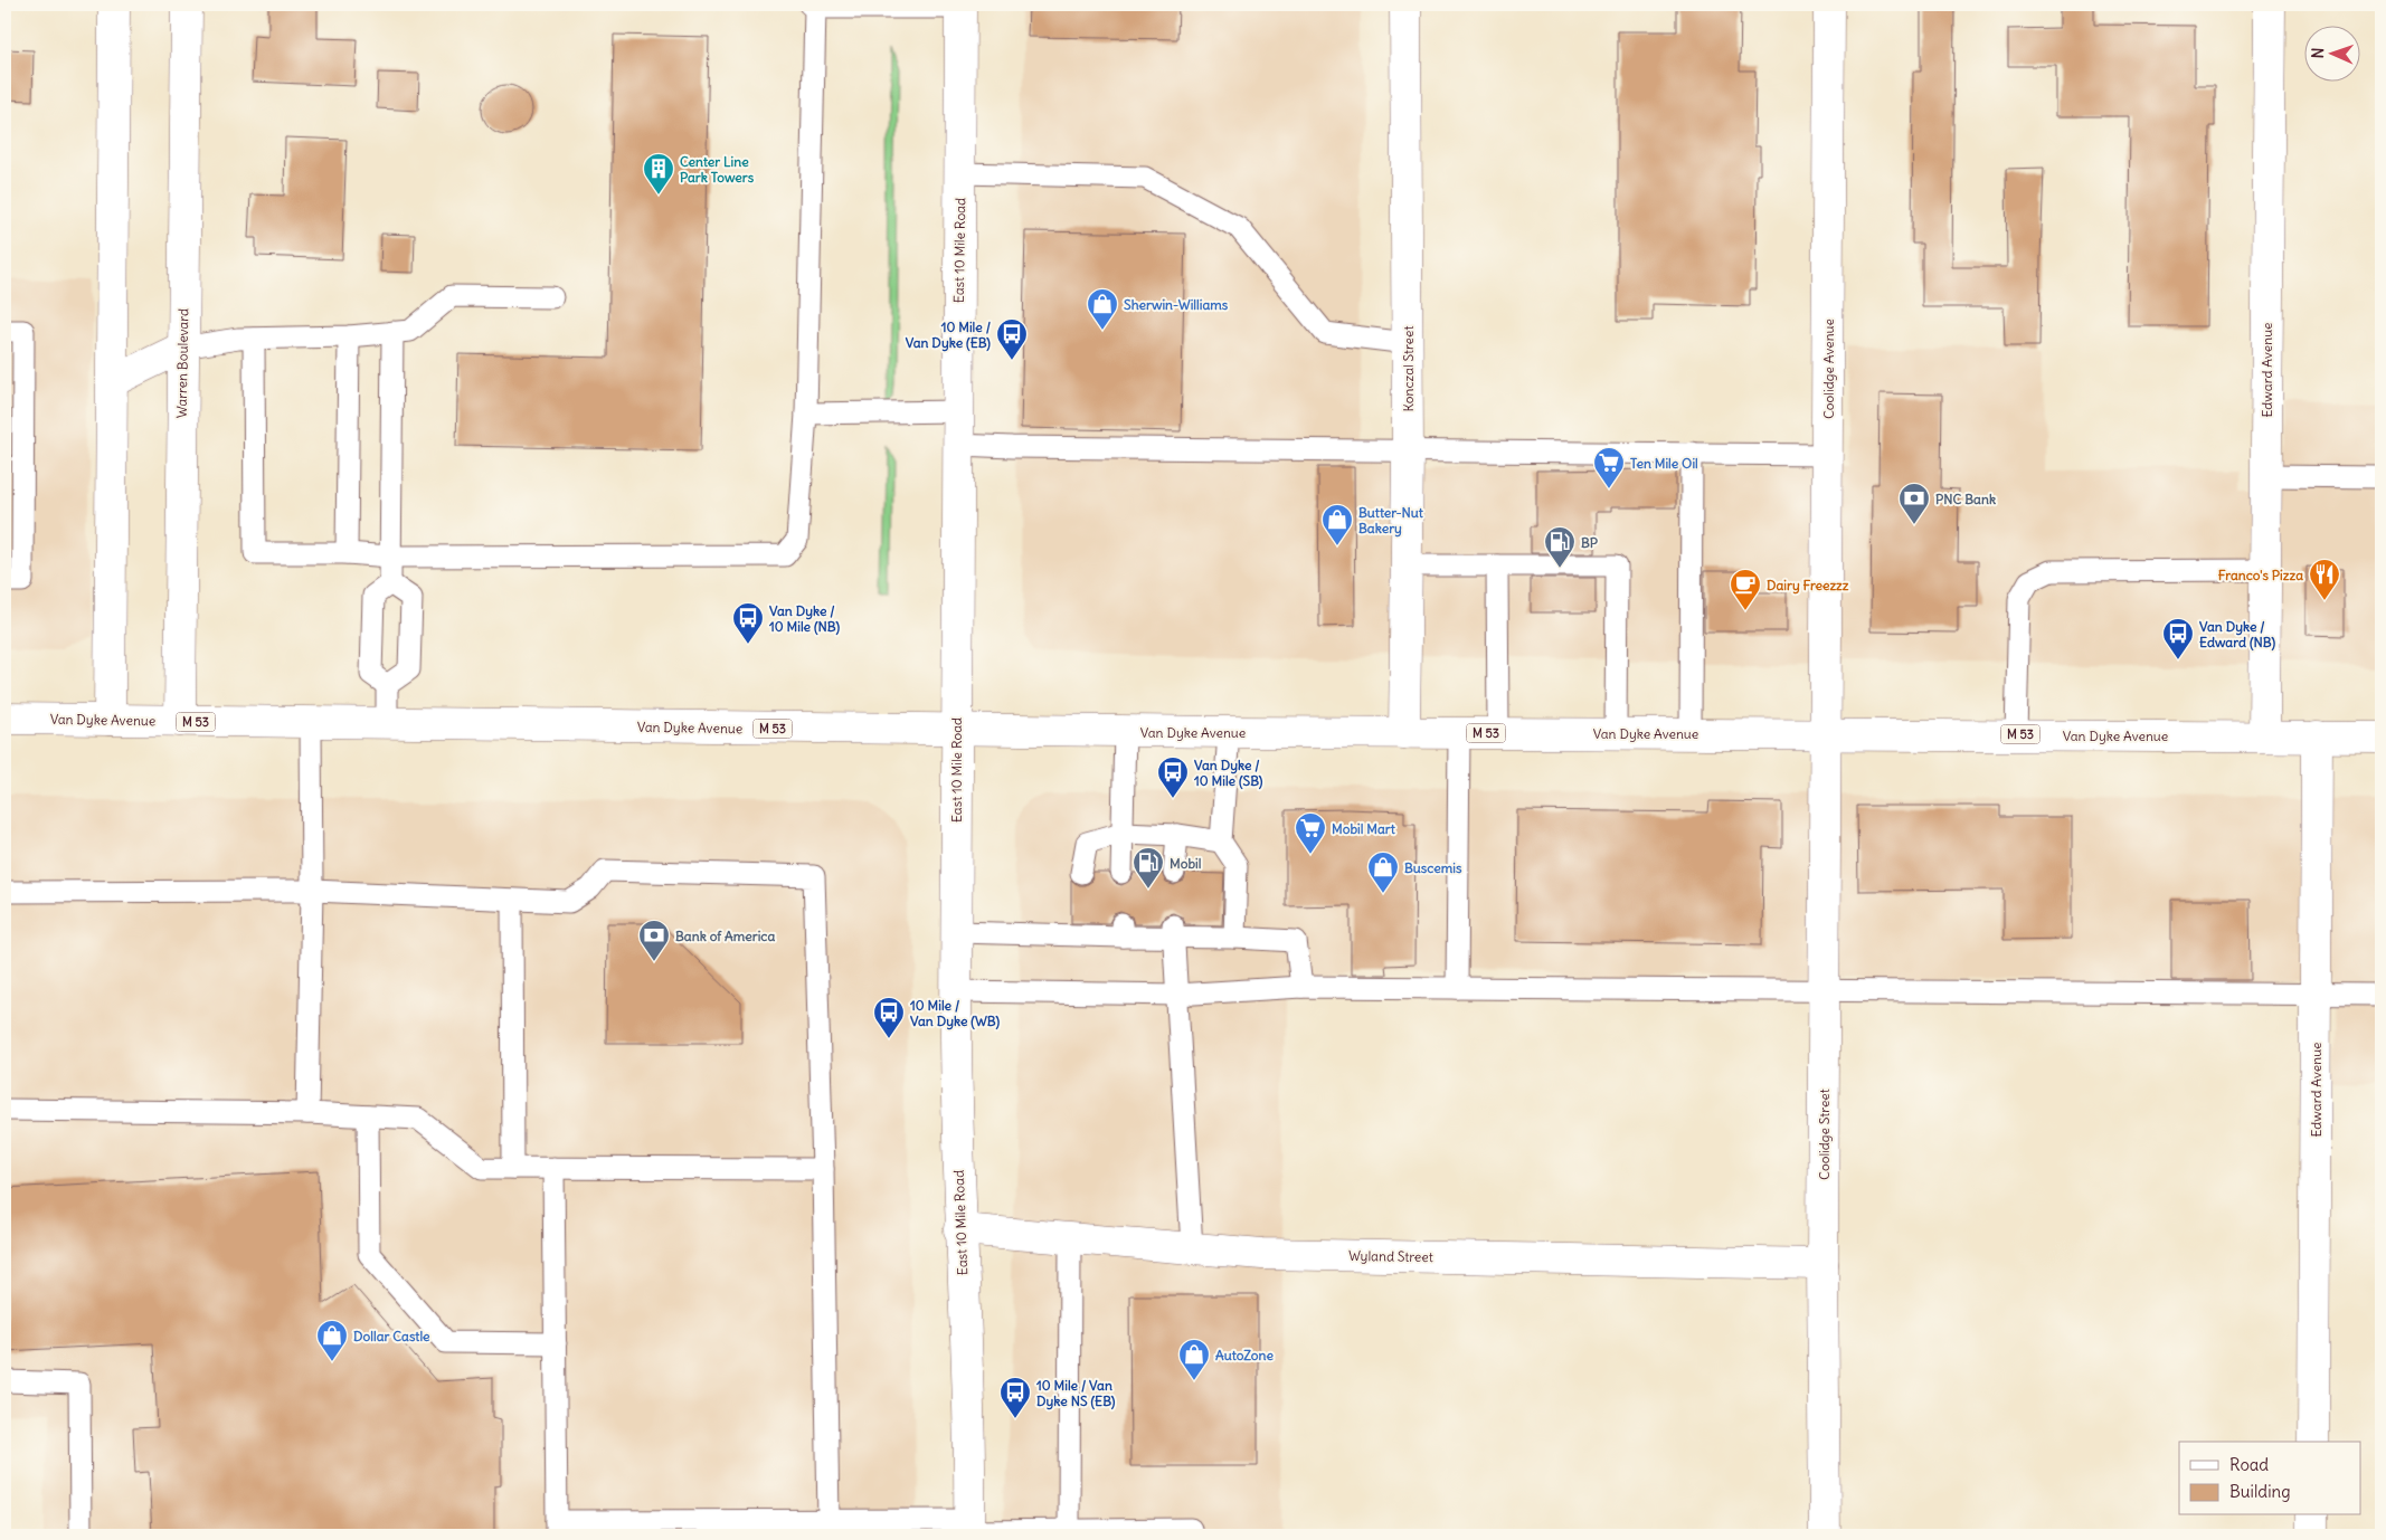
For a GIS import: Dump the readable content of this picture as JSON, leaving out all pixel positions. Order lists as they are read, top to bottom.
{
  "streets": {
    "street": [
      "East 10 Mile Road",
      "Warren Boulevard",
      "Konczal Street",
      "Coolidge Avenue",
      "Edward Avenue",
      "Van Dyke Avenue",
      "M 53",
      "Coolidge Street",
      "Wyland Street"
    ]
  },
  "crossings": [
    ["East 10 Mile Road", "Van Dyke Avenue"],
    ["East 10 Mile Road", "Wyland Street"],
    ["Warren Boulevard", "Van Dyke Avenue"],
    ["Konczal Street", "Van Dyke Avenue"],
    ["Coolidge Avenue", "Van Dyke Avenue"],
    ["Coolidge Avenue", "Coolidge Street"],
    ["Edward Avenue", "Van Dyke Avenue"],
    ["Van Dyke Avenue", "Coolidge Street"],
    ["Coolidge Street", "Wyland Street"]
  ],
  "places": {
    "building": ["Center Line Park Towers"],
    "shop": [
      "Sherwin-Williams",
      "Butter-Nut Bakery",
      "Buscemis",
      "Dollar Castle",
      "AutoZone"
    ],
    "bus stop": [
      "10 Mile / Van Dyke (EB)",
      "Van Dyke / 10 Mile (NB)",
      "Van Dyke / Edward (NB)",
      "Van Dyke / 10 Mile (SB)",
      "10 Mile / Van Dyke (WB)",
      "10 Mile / Van Dyke NS (EB)"
    ],
    "supermarket": ["Ten Mile Oil", "Mobil Mart"],
    "bank": ["PNC Bank", "Bank of America"],
    "fuel station": ["BP", "Mobil"],
    "restaurant": ["Franco's Pizza"],
    "cafe": ["Dairy Freezzz"]
  },
  "legend": ["Road", "Building"],
  "north": "left"
}
